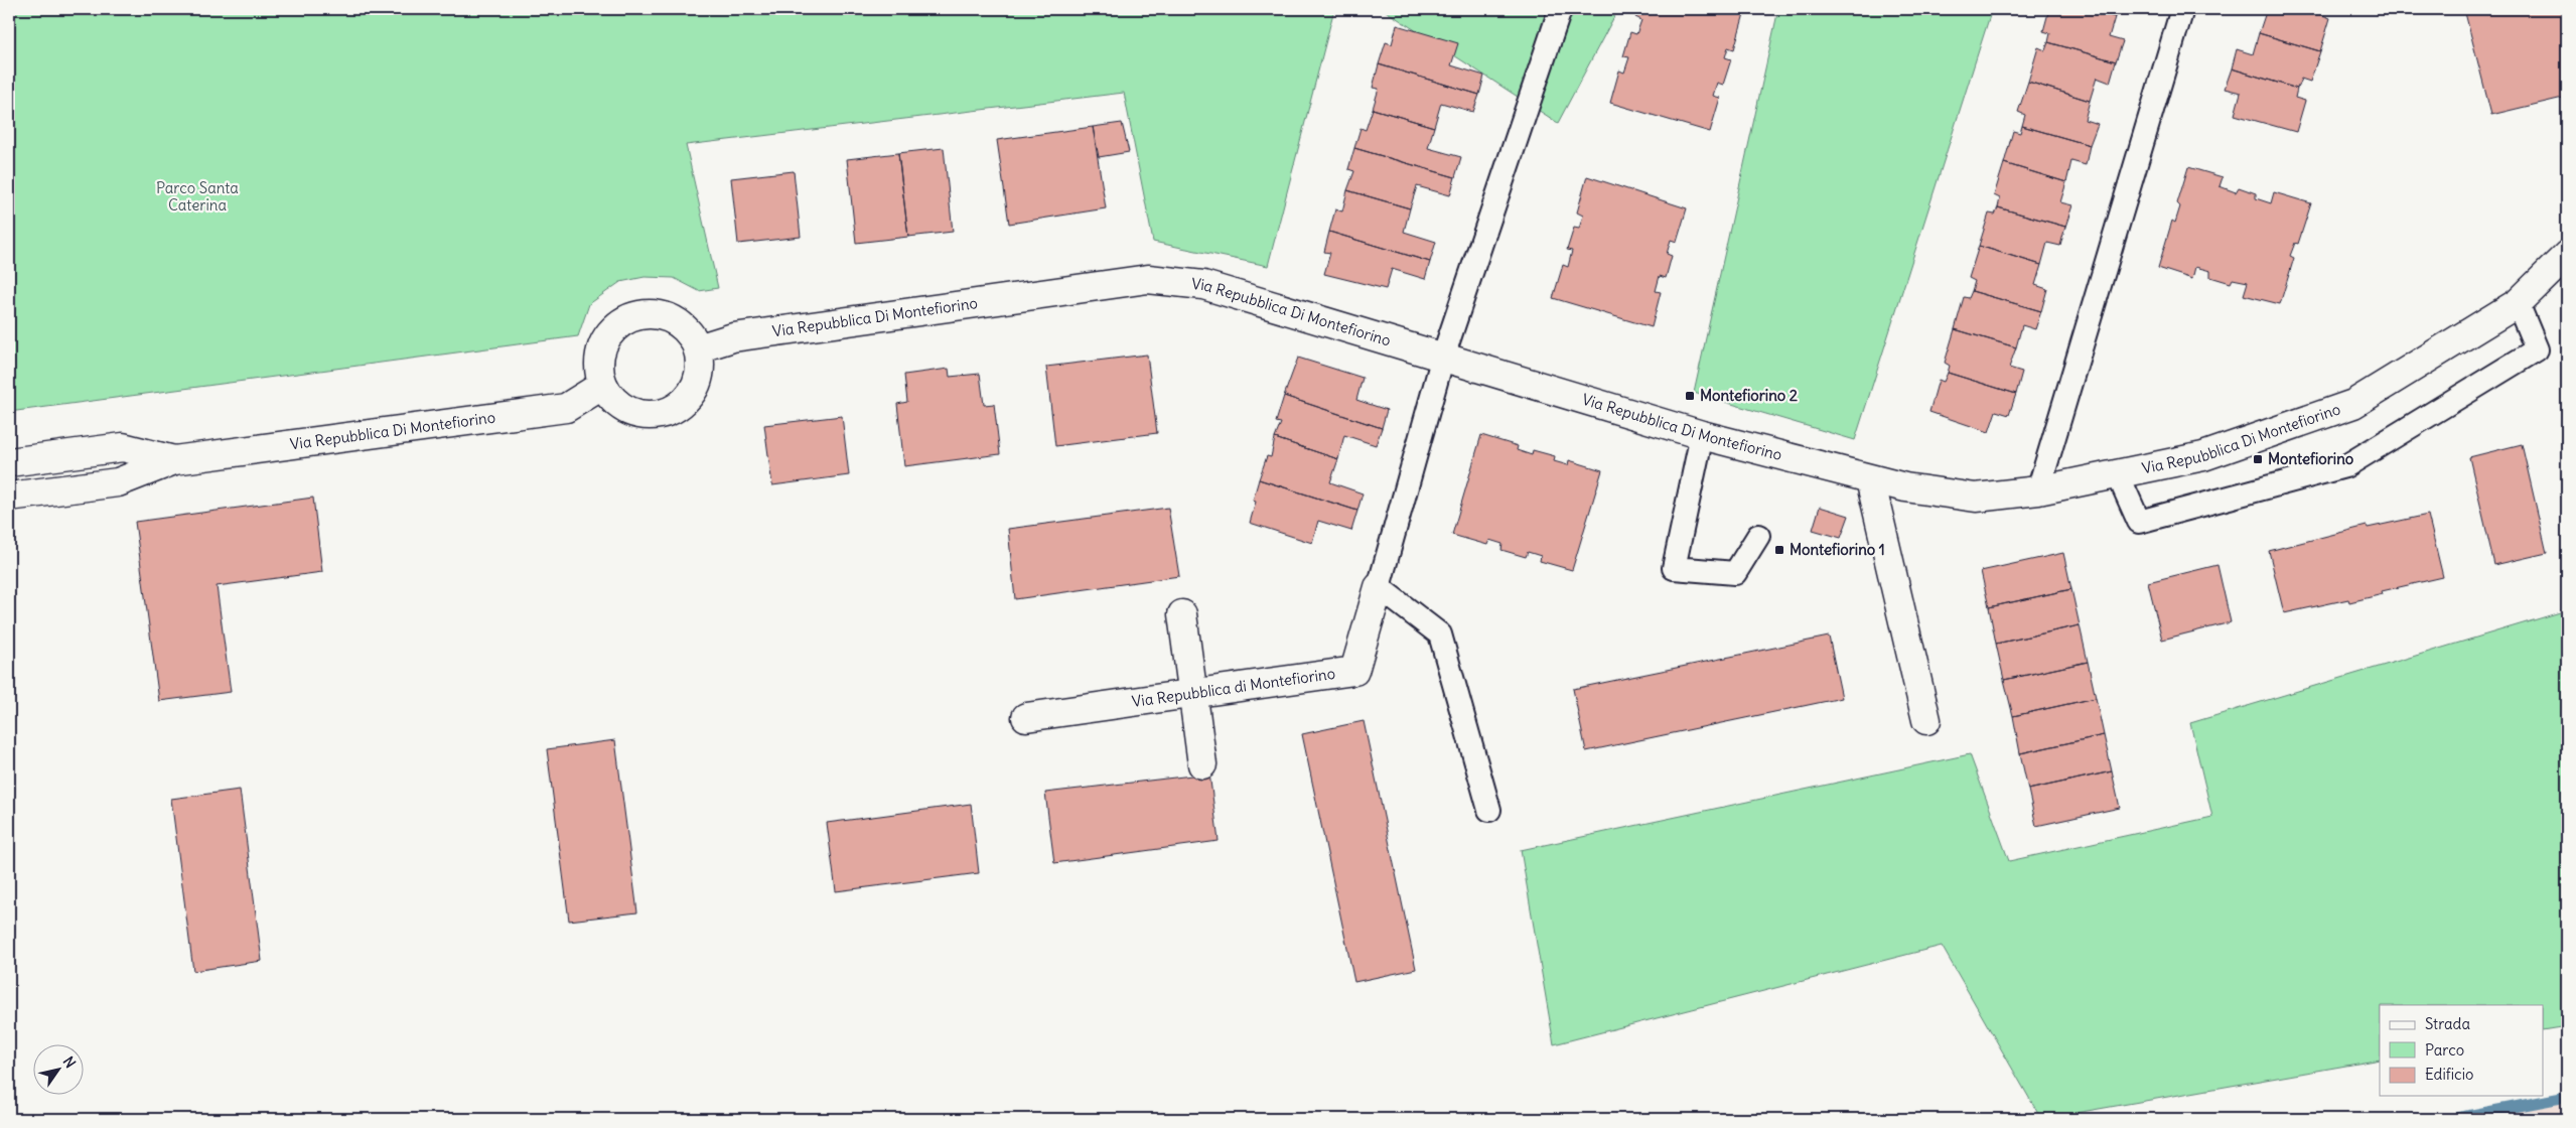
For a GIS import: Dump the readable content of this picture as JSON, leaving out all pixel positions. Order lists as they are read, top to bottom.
{
  "streets": {
    "street": ["Via Repubblica Di Montefiorino", "Via Repubblica di Montefiorino"]
  },
  "parks": ["Parco Santa Caterina"],
  "places": {
    "transit": ["Montefiorino 2", "Montefiorino", "Montefiorino 1"]
  },
  "legend": ["Strada", "Parco", "Edificio"],
  "north": "top right"
}
